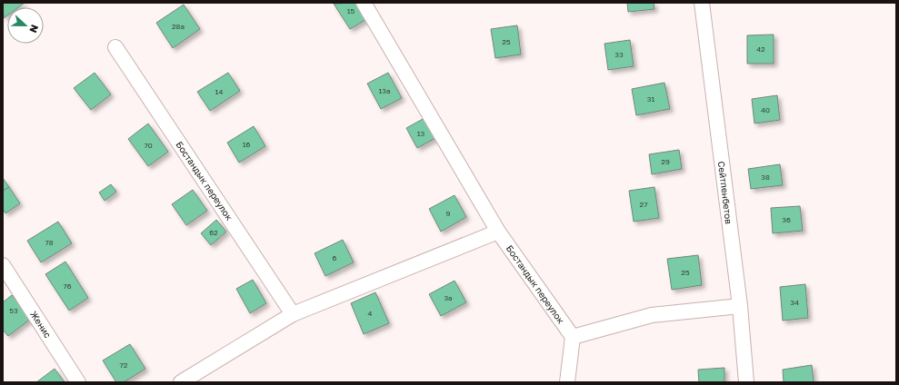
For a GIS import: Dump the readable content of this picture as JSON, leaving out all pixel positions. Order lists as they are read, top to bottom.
{
  "streets": {
    "street": ["Бостандык переулок", "Сейтпенбетов", "Женис"]
  },
  "house_numbers": [
    "15",
    "28а",
    "25",
    "42",
    "33",
    "13а",
    "14",
    "31",
    "40",
    "13",
    "16",
    "70",
    "29",
    "38",
    "27",
    "9",
    "36",
    "62",
    "78",
    "6",
    "25",
    "76",
    "3а",
    "34",
    "53",
    "4",
    "72"
  ],
  "north": "right"
}
